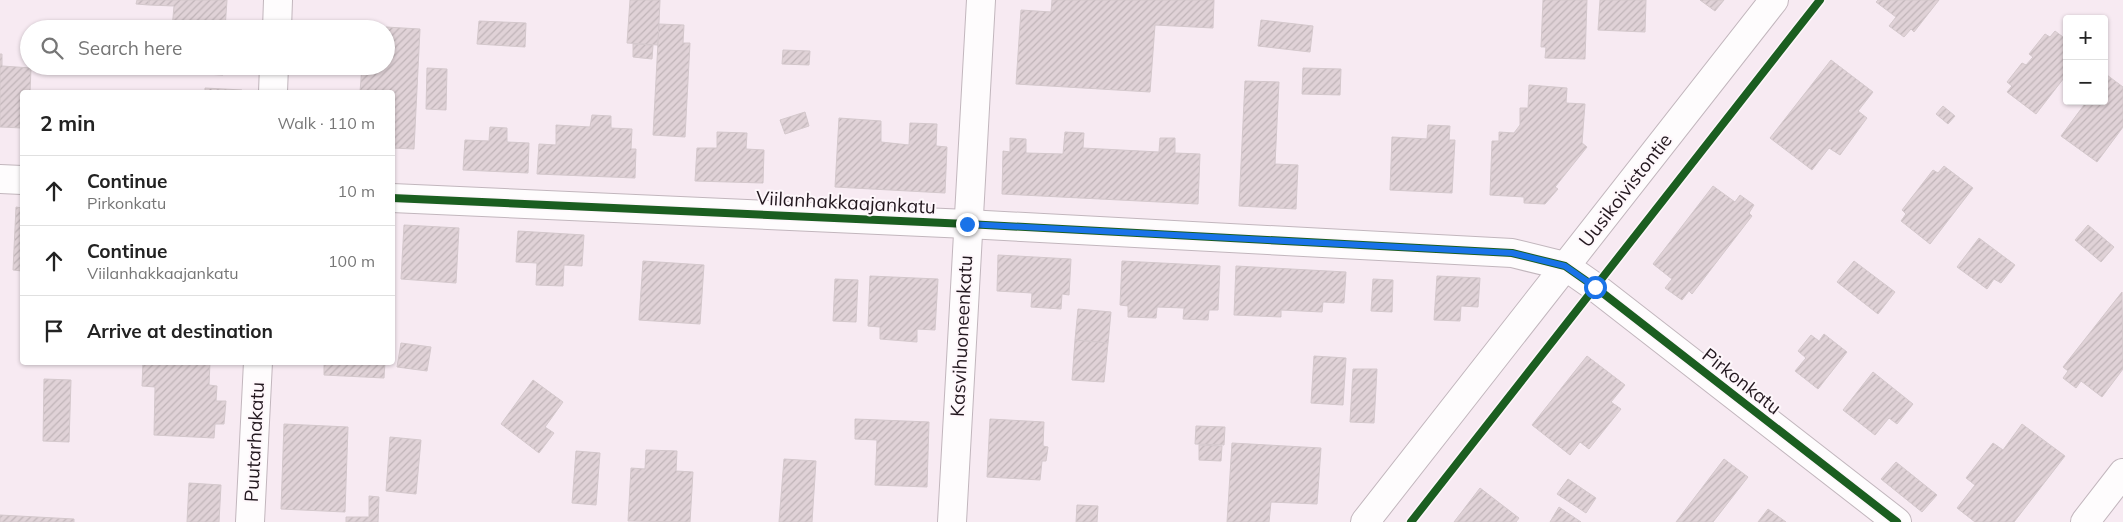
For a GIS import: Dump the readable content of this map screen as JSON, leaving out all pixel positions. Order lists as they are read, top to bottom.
{
  "streets": {
    "street": [
      "Uusikoivistontie",
      "Viilanhakkaajankatu",
      "Kasvihuoneenkatu",
      "Pirkonkatu",
      "Puutarhakatu"
    ]
  },
  "crossings": [
    ["Uusikoivistontie", "Viilanhakkaajankatu"],
    ["Uusikoivistontie", "Pirkonkatu"],
    ["Viilanhakkaajankatu", "Kasvihuoneenkatu"],
    ["Viilanhakkaajankatu", "Pirkonkatu"]
  ],
  "page": {
    "map_buttons": ["+", "−"],
    "search": "Search here",
    "heading": ["2 min", "Walk · 110 m"],
    "list": [
      ["Continue", "Pirkonkatu", "10 m"],
      ["Continue", "Viilanhakkaajankatu", "100 m"],
      "Arrive at destination"
    ]
  }
}
